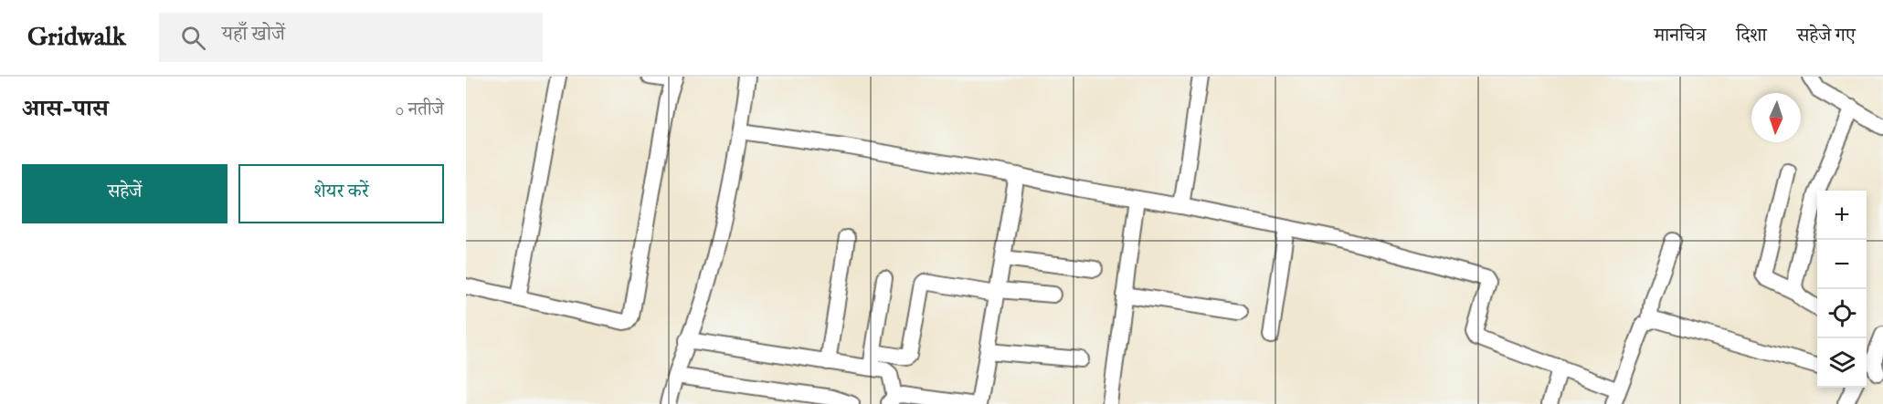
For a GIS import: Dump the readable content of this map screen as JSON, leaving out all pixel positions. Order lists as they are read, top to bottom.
{
  "north": "bottom",
  "page": {
    "header": "Gridwalk",
    "search": "यहाँ खोजें",
    "nav": ["मानचित्र", "दिशा", "सहेजे गए"],
    "heading": ["आस-पास", "0 नतीजे"],
    "buttons": ["सहेजें", "शेयर करें"],
    "map_buttons": ["+", "−"]
  }
}
